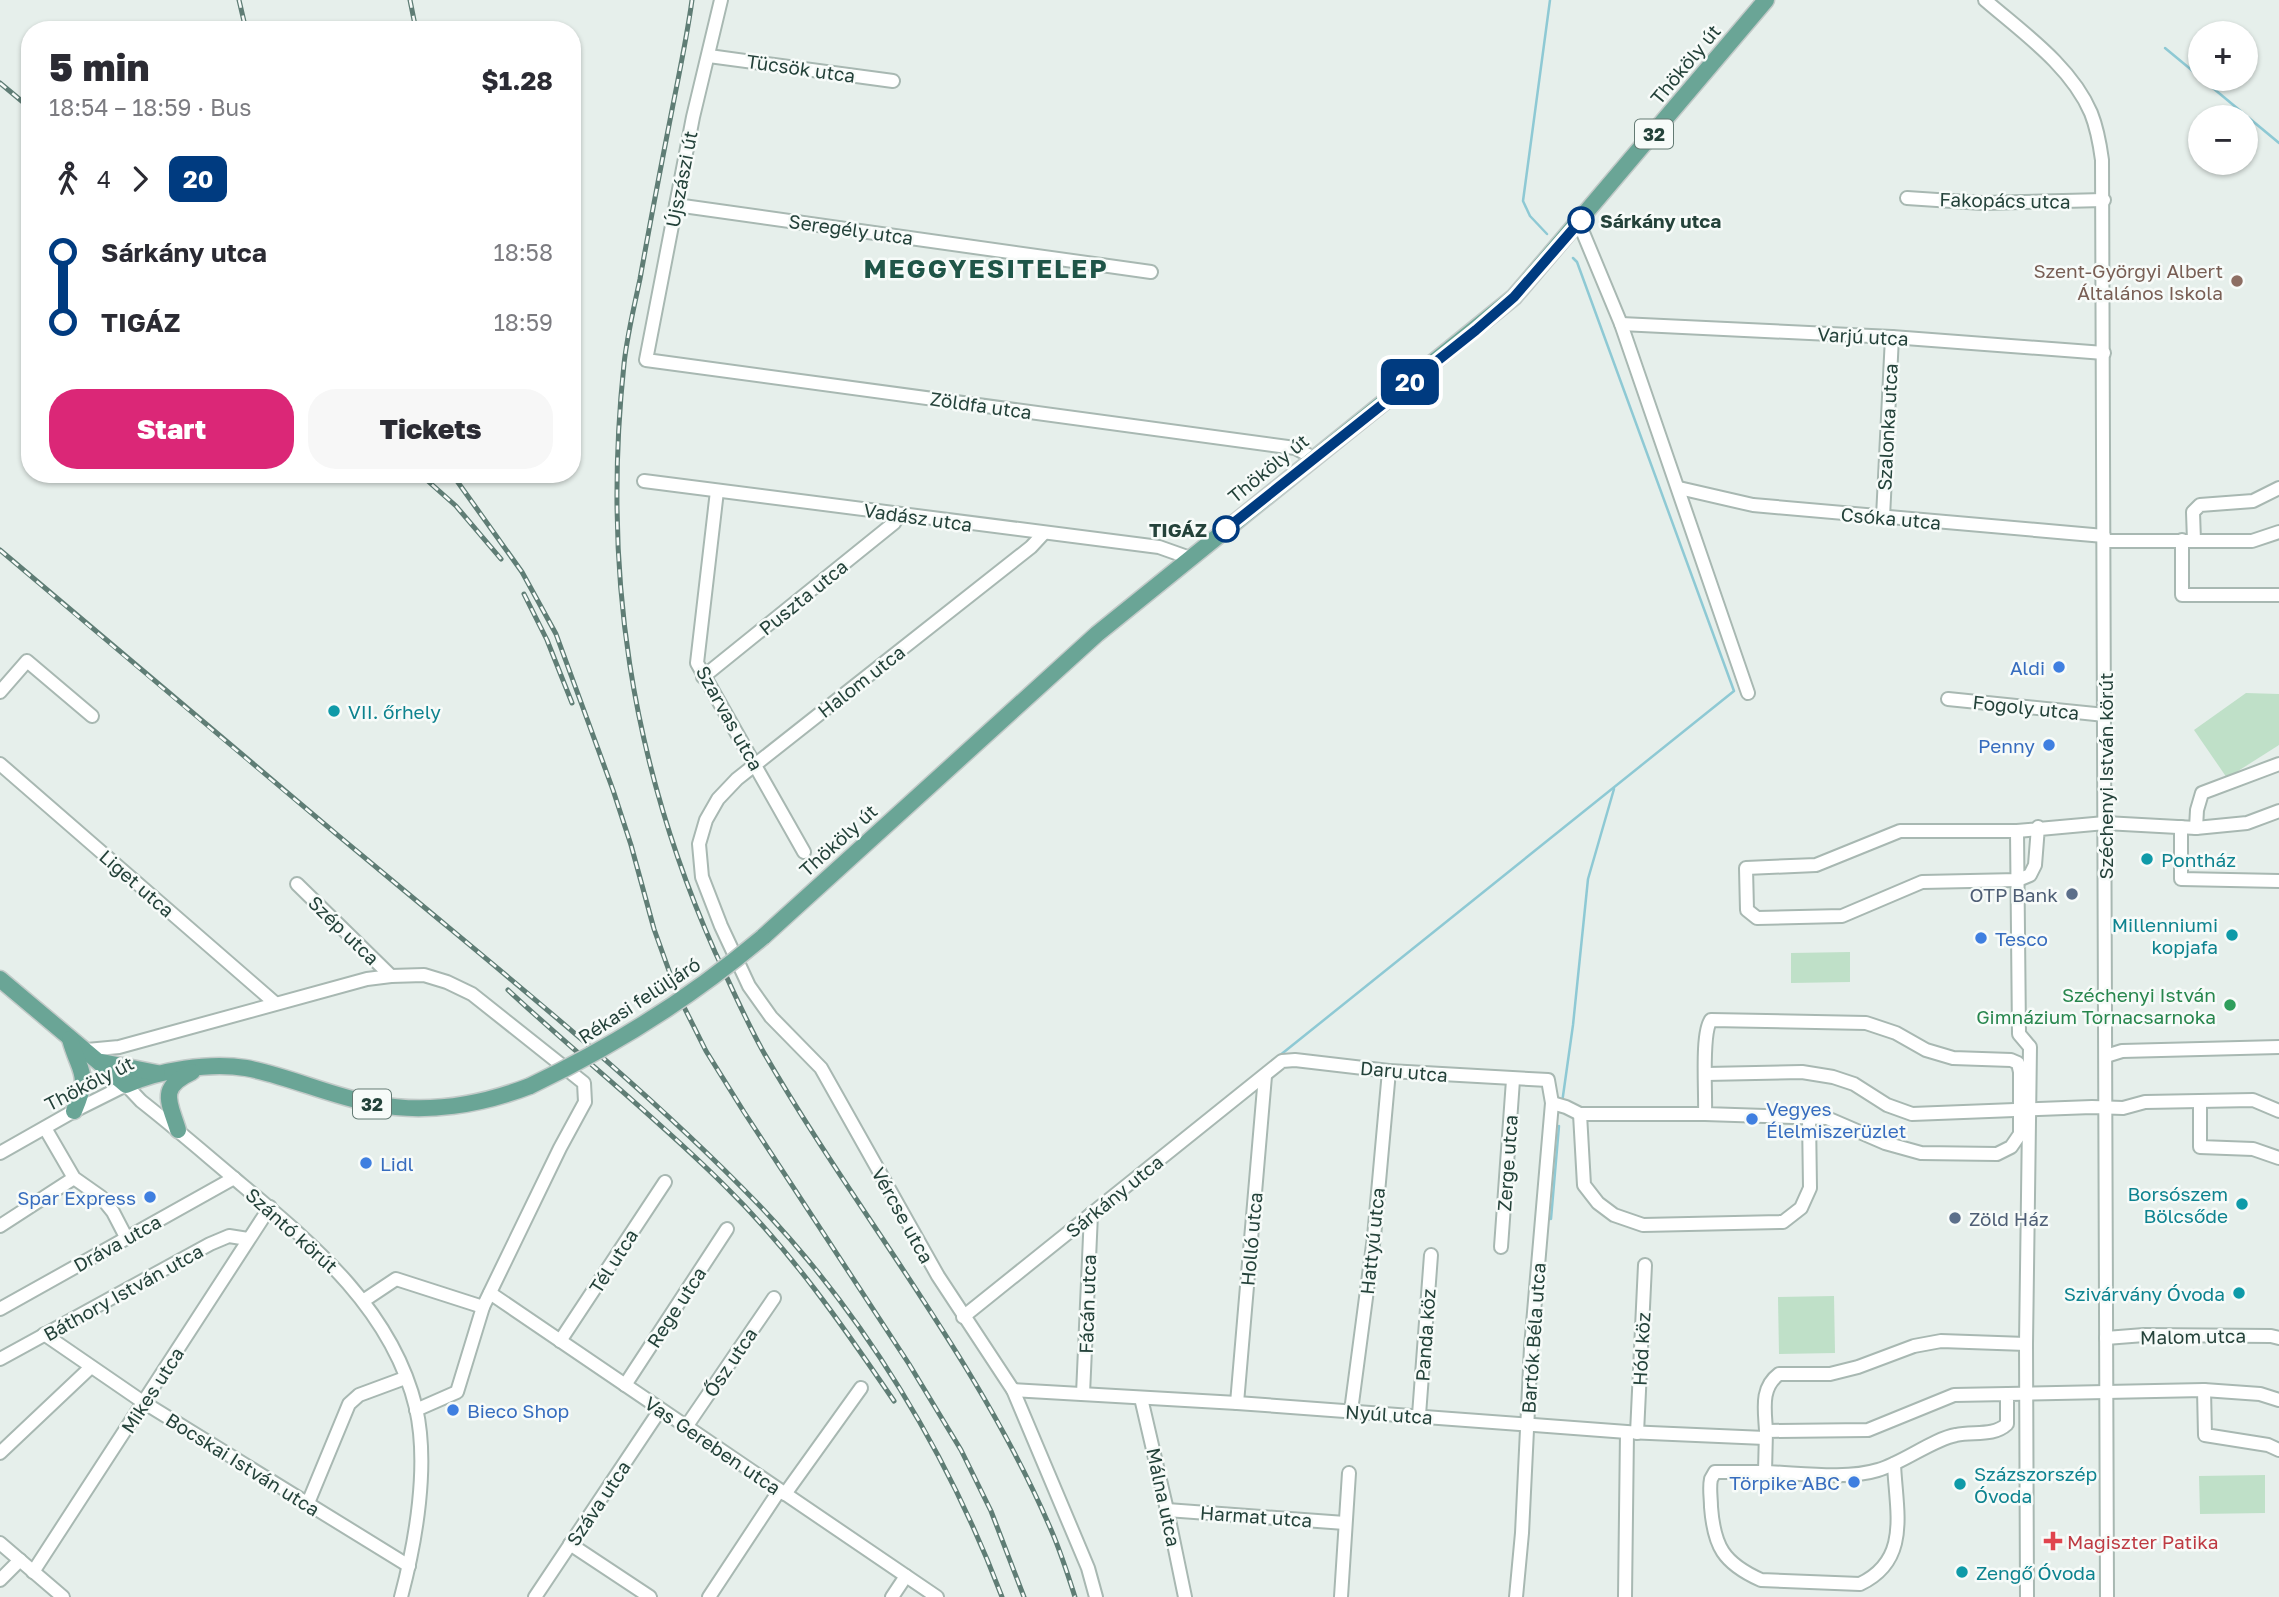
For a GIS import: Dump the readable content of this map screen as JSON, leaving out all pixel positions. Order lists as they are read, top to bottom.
{
  "streets": {
    "main road": ["Thököly út", "32", "Rékasi felüljáró"],
    "street": [
      "Tücsök utca",
      "Újszászi út",
      "Fakopács utca",
      "Seregély utca",
      "Varjú utca",
      "Zöldfa utca",
      "Szalonka utca",
      "Vadász utca",
      "Csóka utca",
      "Puszta utca",
      "Halom utca",
      "Fogoly utca",
      "Szarvas utca",
      "Széchenyi István körút",
      "Liget utca",
      "Szép utca",
      "Daru utca",
      "Zerge utca",
      "Sárkány utca",
      "Vércse utca",
      "Szántó körút",
      "Holló utca",
      "Hattyú utca",
      "Dráva utca",
      "Tél utca",
      "Báthory István utca",
      "Fácán utca",
      "Rege utca",
      "Panda köz",
      "Malom utca",
      "Bartók Béla utca",
      "Hód köz",
      "Ősz utca",
      "Mikes utca",
      "Nyúl utca",
      "Vas Gereben utca",
      "Bocskai István utca",
      "Málna utca",
      "Száva utca",
      "Harmat utca"
    ]
  },
  "crossings": [
    ["Thököly út", "32"],
    ["Thököly út", "Zöldfa utca"],
    ["Thököly út", "Vadász utca"],
    ["Thököly út", "Liget utca"],
    ["Thököly út", "Szép utca"],
    ["Thököly út", "Rékasi felüljáró"],
    ["Thököly út", "Szántó körút"],
    ["Thököly út", "Vas Gereben utca"],
    ["Tücsök utca", "Újszászi út"],
    ["32", "Szántó körút"],
    ["Újszászi út", "Seregély utca"],
    ["Újszászi út", "Zöldfa utca"],
    ["Fakopács utca", "Széchenyi István körút"],
    ["Varjú utca", "Szalonka utca"],
    ["Varjú utca", "Széchenyi István körút"],
    ["Szalonka utca", "Csóka utca"],
    ["Vadász utca", "Puszta utca"],
    ["Vadász utca", "Halom utca"],
    ["Vadász utca", "Szarvas utca"],
    ["Csóka utca", "Széchenyi István körút"],
    ["Puszta utca", "Szarvas utca"],
    ["Halom utca", "Szarvas utca"],
    ["Halom utca", "Vércse utca"],
    ["Fogoly utca", "Széchenyi István körút"],
    ["Széchenyi István körút", "Malom utca"],
    ["Széchenyi István körút", "Nyúl utca"],
    ["Daru utca", "Zerge utca"],
    ["Daru utca", "Sárkány utca"],
    ["Daru utca", "Holló utca"],
    ["Daru utca", "Hattyú utca"],
    ["Daru utca", "Bartók Béla utca"],
    ["Sárkány utca", "Vércse utca"],
    ["Sárkány utca", "Holló utca"],
    ["Sárkány utca", "Fácán utca"],
    ["Vércse utca", "Nyúl utca"],
    ["Szántó körút", "Dráva utca"],
    ["Szántó körút", "Mikes utca"],
    ["Szántó körút", "Bocskai István utca"],
    ["Holló utca", "Nyúl utca"],
    ["Hattyú utca", "Nyúl utca"],
    ["Tél utca", "Vas Gereben utca"],
    ["Báthory István utca", "Mikes utca"],
    ["Báthory István utca", "Bocskai István utca"],
    ["Fácán utca", "Nyúl utca"],
    ["Rege utca", "Vas Gereben utca"],
    ["Panda köz", "Nyúl utca"],
    ["Bartók Béla utca", "Nyúl utca"],
    ["Hód köz", "Nyúl utca"],
    ["Ősz utca", "Vas Gereben utca"],
    ["Mikes utca", "Bocskai István utca"],
    ["Nyúl utca", "Málna utca"],
    ["Vas Gereben utca", "Száva utca"],
    ["Málna utca", "Harmat utca"]
  ],
  "districts": ["MEGGYESITELEP"],
  "places": {
    "other": [
      "Sárkány utca",
      "Szent-Györgyi Albert Általános Iskola",
      "TIGÁZ",
      "Aldi",
      "VII. őrhely",
      "Penny",
      "Pontház",
      "OTP Bank",
      "Millenniumi kopjafa",
      "Tesco",
      "Széchenyi István Gimnázium Tornacsarnoka",
      "Vegyes Élelmiszerüzlet",
      "Lidl",
      "Spar Express",
      "Borsószem Bölcsőde",
      "Zöld Ház",
      "Szivárvány Óvoda",
      "Bieco Shop",
      "Törpike ABC",
      "Százszorszép Óvoda",
      "Zengő Óvoda"
    ],
    "health": ["Magiszter Patika"]
  },
  "lines": ["bus line 20"],
  "page": {
    "on_map": "20",
    "map_buttons": ["+", "−"],
    "heading": ["5 min", "18:54 – 18:59 · Bus", "$1.28"],
    "legs": ["4", "20"],
    "list": [
      {
        "name": "Sárkány utca",
        "value": "18:58"
      },
      {
        "name": "TIGÁZ",
        "value": "18:59"
      }
    ],
    "buttons": ["Start", "Tickets"]
  }
}
